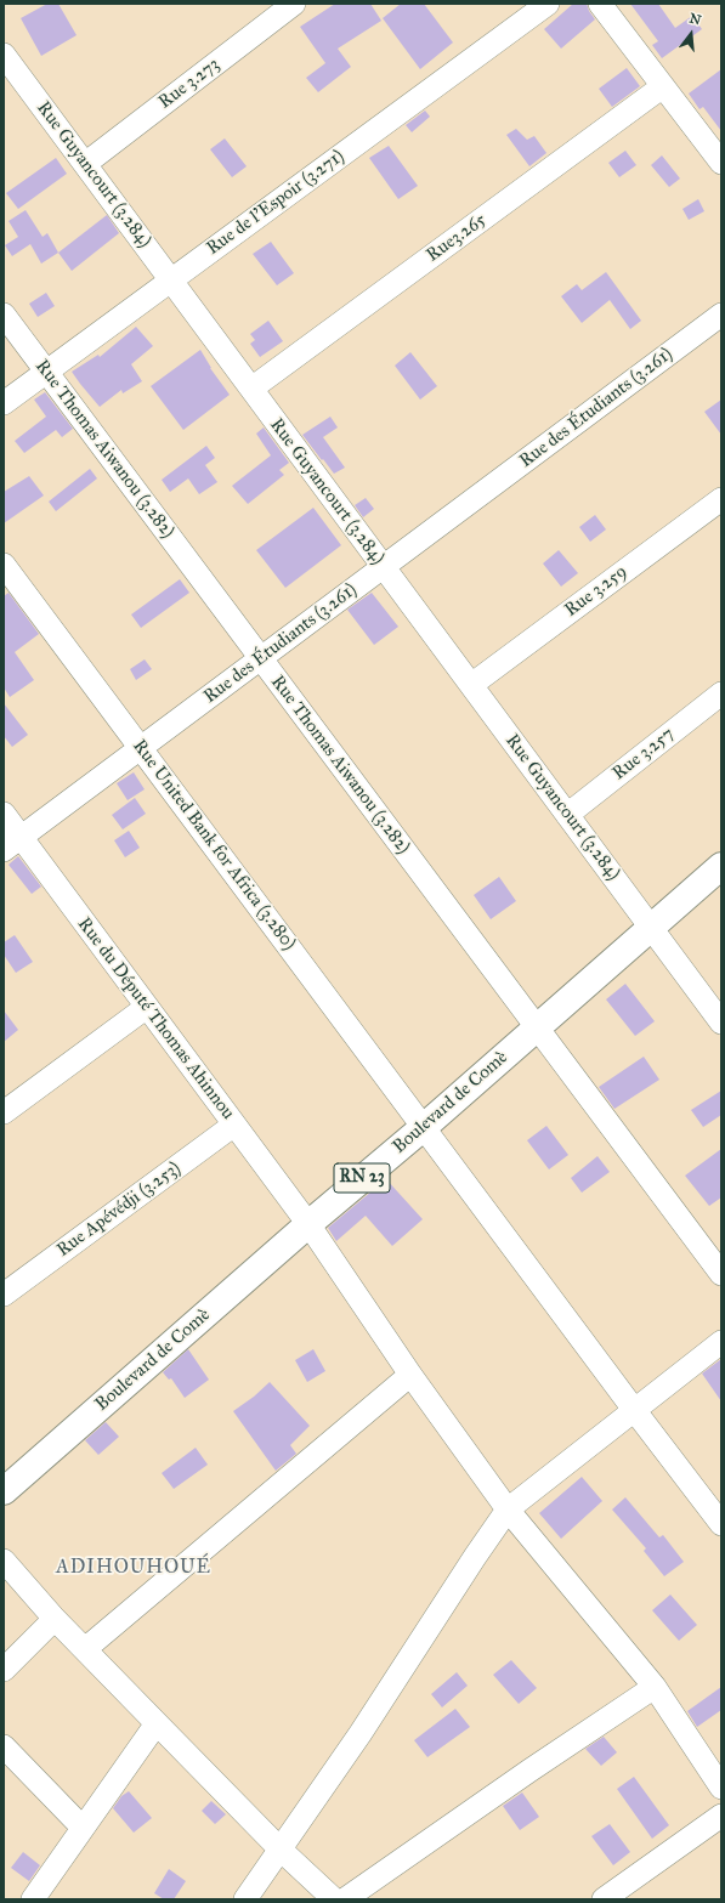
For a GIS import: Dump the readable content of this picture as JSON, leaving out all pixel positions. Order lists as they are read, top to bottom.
{
  "streets": {
    "main road": ["Boulevard de Comè", "RN 23"],
    "street": [
      "Rue 3.273",
      "Rue Guyancourt (3.284)",
      "Rue de l'Espoir (3.271)",
      "Rue3.265",
      "Rue des Étudiants (3.261)",
      "Rue Thomas Aiwanou (3.282)",
      "Rue 3.259",
      "Rue 3.257",
      "Rue United Bank for Africa (3.280)",
      "Rue du Député Thomas Ahinnou",
      "Rue Apévédji (3.253)"
    ]
  },
  "crossings": [
    ["Rue 3.273", "Rue Guyancourt (3.284)"],
    ["Rue Guyancourt (3.284)", "Rue de l'Espoir (3.271)"],
    ["Rue Guyancourt (3.284)", "Rue3.265"],
    ["Rue Guyancourt (3.284)", "Rue des Étudiants (3.261)"],
    ["Rue Guyancourt (3.284)", "Rue 3.259"],
    ["Rue Guyancourt (3.284)", "Rue 3.257"],
    ["Rue Guyancourt (3.284)", "Boulevard de Comè"],
    ["Rue de l'Espoir (3.271)", "Rue Thomas Aiwanou (3.282)"],
    ["Rue des Étudiants (3.261)", "Rue Thomas Aiwanou (3.282)"],
    ["Rue des Étudiants (3.261)", "Rue United Bank for Africa (3.280)"],
    ["Rue des Étudiants (3.261)", "Rue du Député Thomas Ahinnou"],
    ["Rue Thomas Aiwanou (3.282)", "Boulevard de Comè"],
    ["Rue United Bank for Africa (3.280)", "Boulevard de Comè"],
    ["Rue du Député Thomas Ahinnou", "Boulevard de Comè"],
    ["Rue du Député Thomas Ahinnou", "Rue Apévédji (3.253)"]
  ],
  "districts": ["ADIHOUHOUÉ"],
  "north": "top"
}
